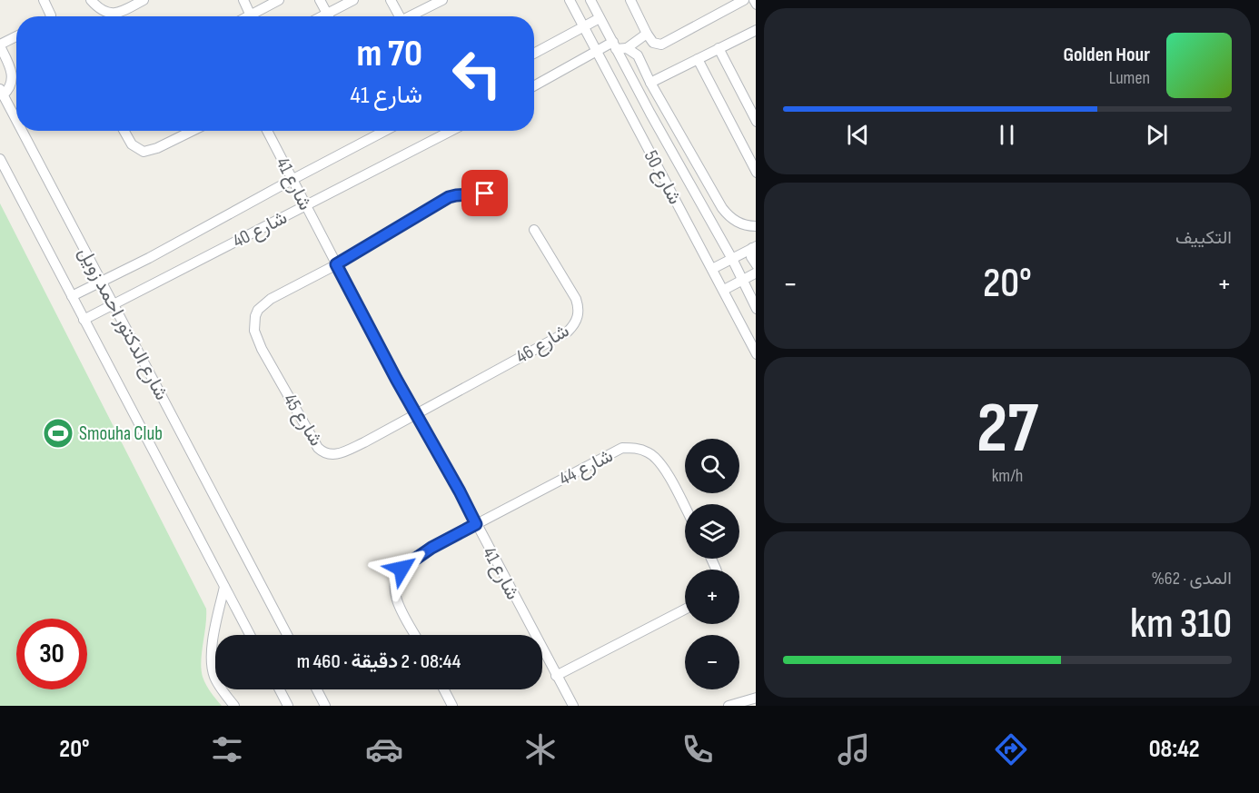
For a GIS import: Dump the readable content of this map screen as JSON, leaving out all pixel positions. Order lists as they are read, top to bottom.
{
  "streets": {
    "street": [
      "شارع 50",
      "شارع 41",
      "شارع 40",
      "شارع الدكتور احمد زويل",
      "شارع 46",
      "شارع 45",
      "شارع 44"
    ]
  },
  "crossings": [
    ["شارع 41", "شارع 40"],
    ["شارع 41", "شارع 46"],
    ["شارع 41", "شارع 45"],
    ["شارع 41", "شارع 44"],
    ["شارع 40", "شارع الدكتور احمد زويل"],
    ["شارع 46", "شارع 45"]
  ],
  "places": {
    "sports": ["Smouha Club"]
  },
  "page": {
    "turn": ["70 m", "شارع 41"],
    "song": ["Golden Hour", "Lumen"],
    "tile": [
      "التكييف",
      ["27", "km/h"],
      ["المدى · 62%", "310 km"]
    ],
    "heat": ["−", "20°", "+"],
    "map_buttons": ["+", "−"],
    "limit": "30",
    "trip": "08:44 · 2 دقيقة · 460 m",
    "tabs": ["08:42", "20°"]
  }
}
